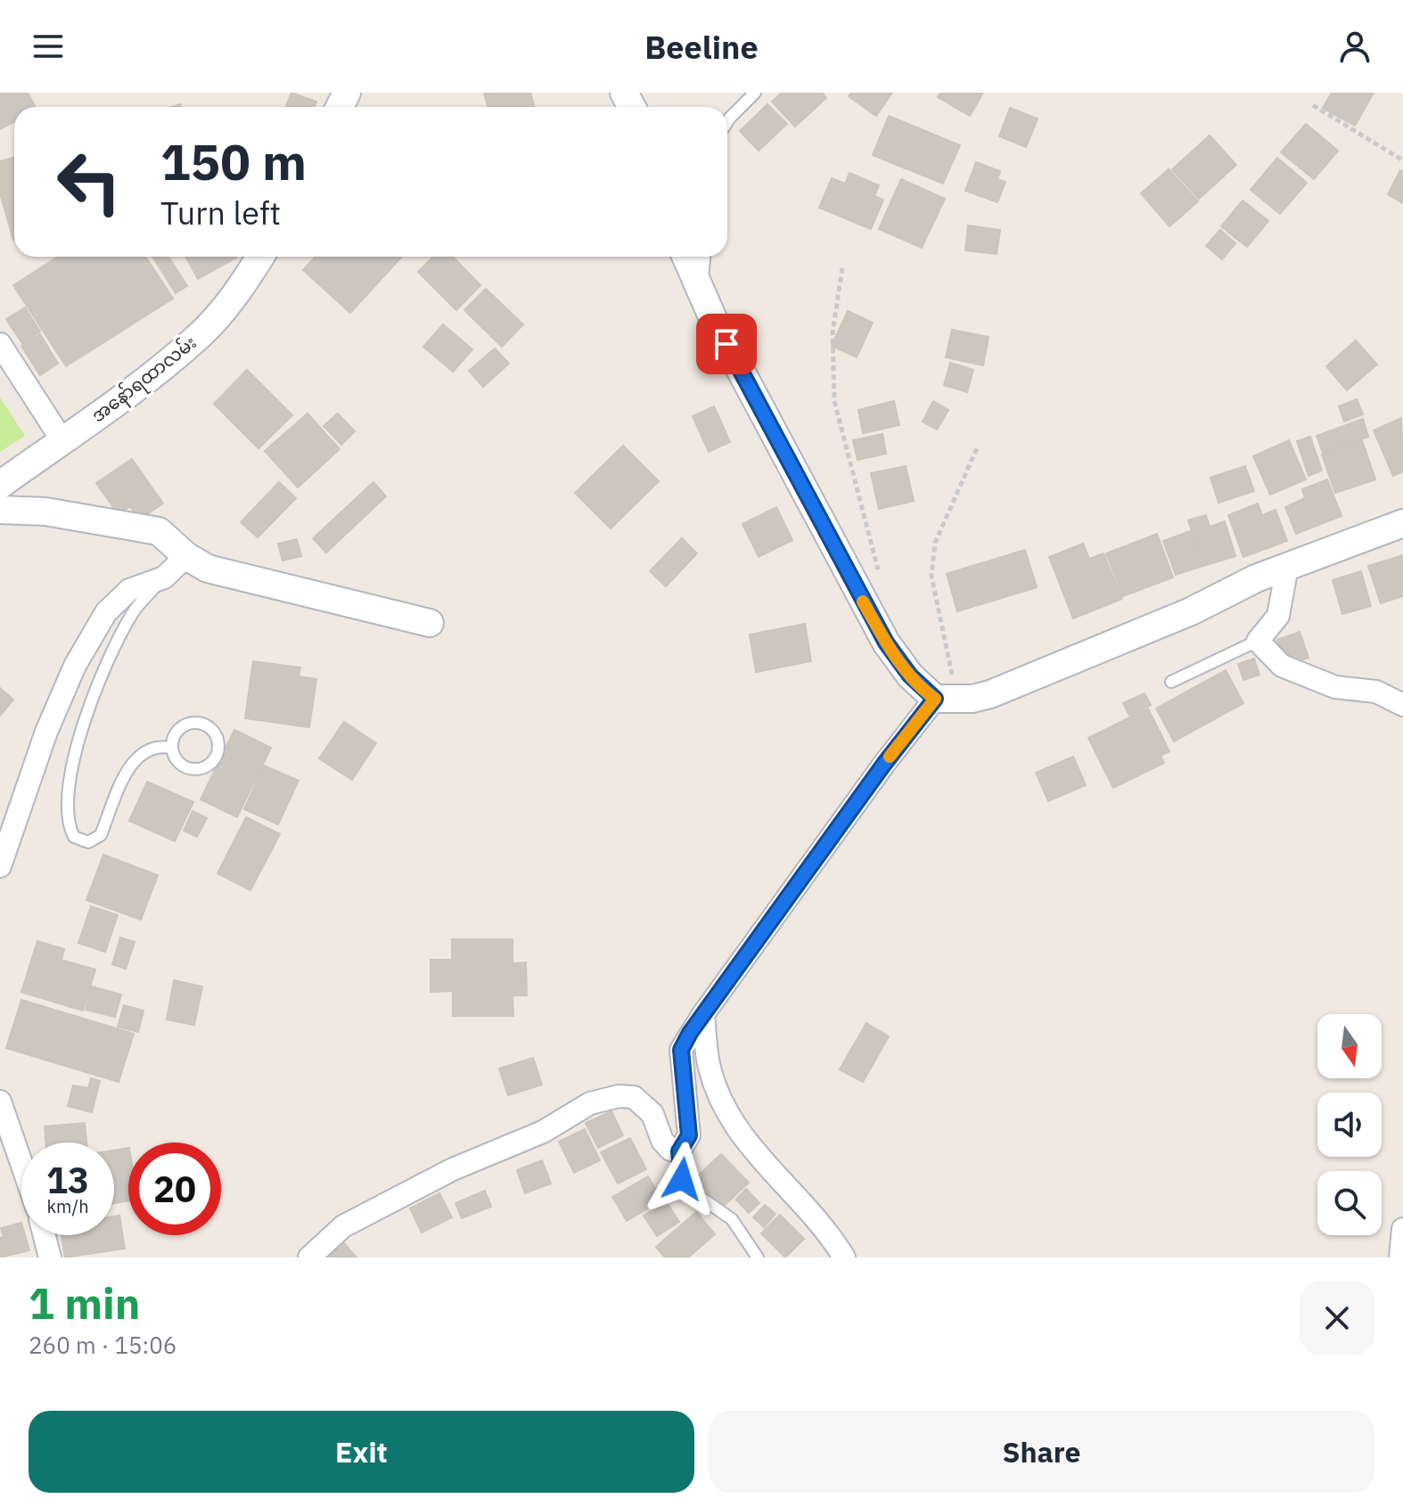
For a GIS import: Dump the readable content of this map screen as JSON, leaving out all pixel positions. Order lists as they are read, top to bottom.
{
  "streets": {
    "street": ["အ‌နော်‌ရထာလမ်း"]
  },
  "north": "bottom",
  "page": {
    "header": "Beeline",
    "turn": ["150 m", "Turn left"],
    "speed": "13 km/h",
    "limit": "20",
    "heading": ["1 min", "260 m · 15:06"],
    "buttons": ["Exit", "Share"]
  }
}
